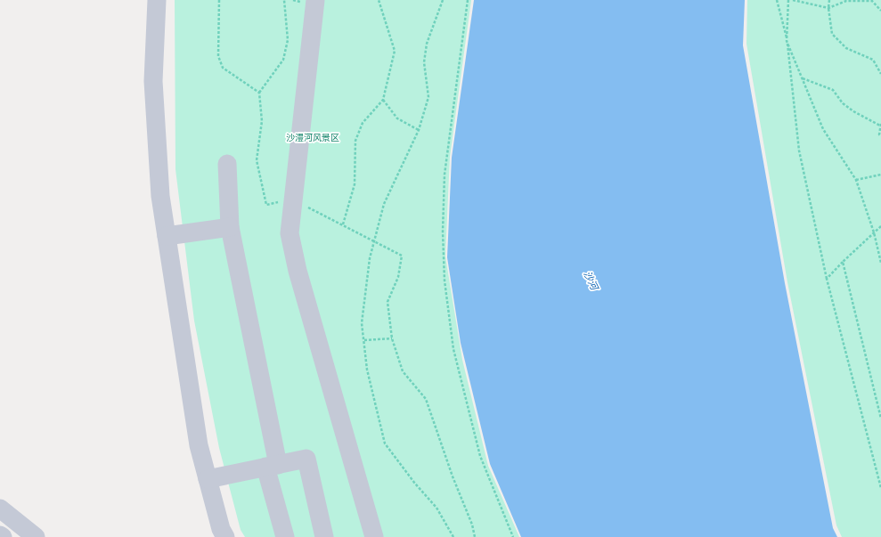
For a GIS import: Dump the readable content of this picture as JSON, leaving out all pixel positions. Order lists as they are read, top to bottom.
{
  "water": ["沙河"],
  "parks": ["沙澧河风景区"]
}
